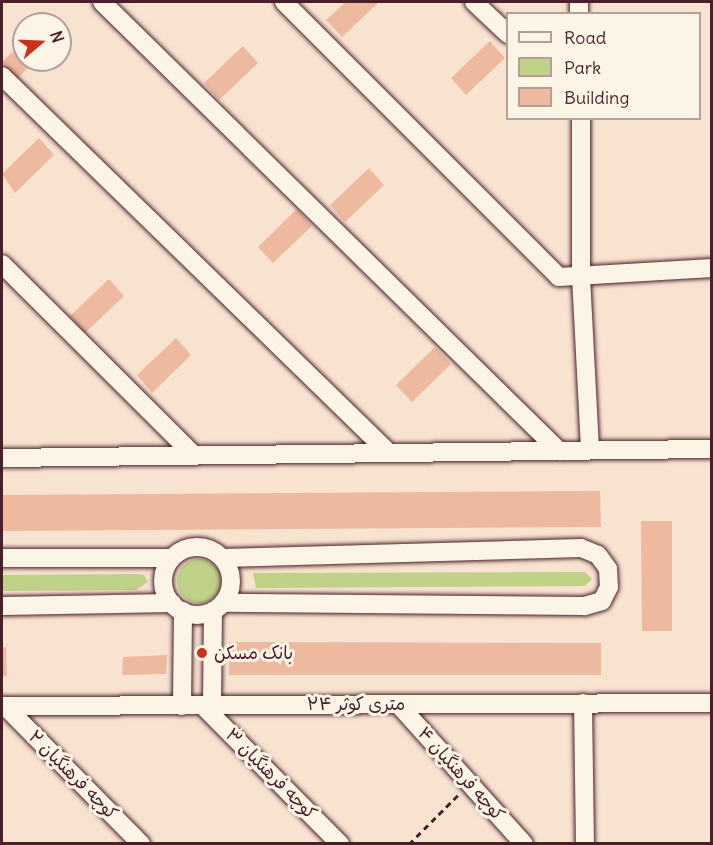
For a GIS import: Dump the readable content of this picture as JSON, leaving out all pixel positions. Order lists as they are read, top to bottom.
{
  "streets": {
    "street": [
      "۲۴ متری کوثر",
      "کوچه فرهنگیان ۳",
      "کوچه فرهنگیان ۴",
      "کوچه فرهنگیان ۲"
    ]
  },
  "crossings": [
    ["۲۴ متری کوثر", "کوچه فرهنگیان ۳"],
    ["۲۴ متری کوثر", "کوچه فرهنگیان ۴"],
    ["۲۴ متری کوثر", "کوچه فرهنگیان ۲"]
  ],
  "places": ["بانک مسکن"],
  "legend": ["Road", "Park", "Building"],
  "north": "right"
}
